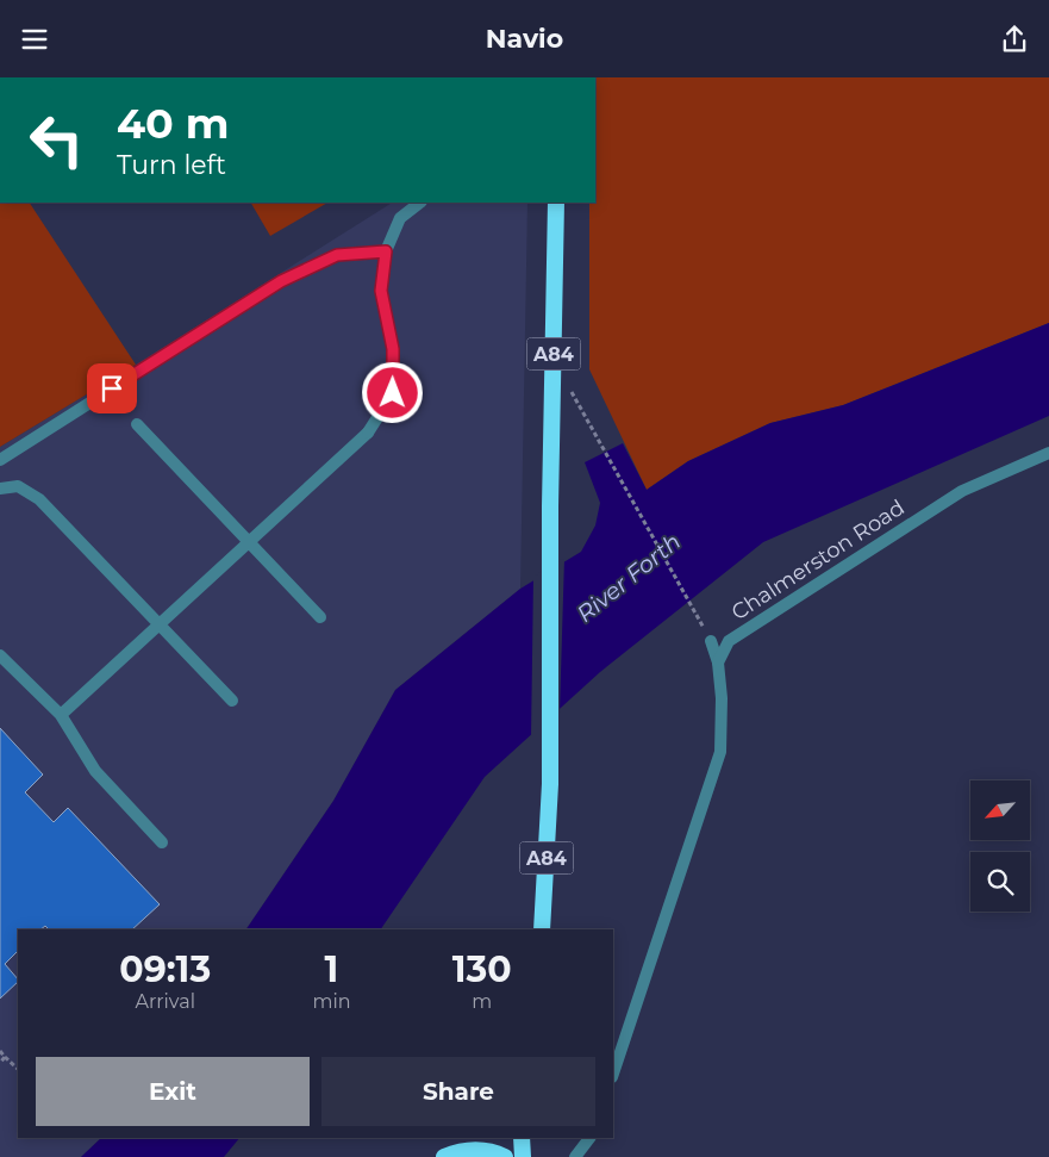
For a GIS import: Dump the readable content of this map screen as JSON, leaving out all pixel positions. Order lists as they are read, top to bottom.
{
  "streets": {
    "highway": ["A84"],
    "street": ["Chalmerston Road"]
  },
  "water": ["River Forth"],
  "north": "bottom left",
  "page": {
    "header": "Navio",
    "turn": ["40 m", "Turn left"],
    "eta": [
      "09:13",
      "Arrival",
      "1",
      "min",
      "130",
      "m"
    ],
    "buttons": ["Exit", "Share"]
  }
}
